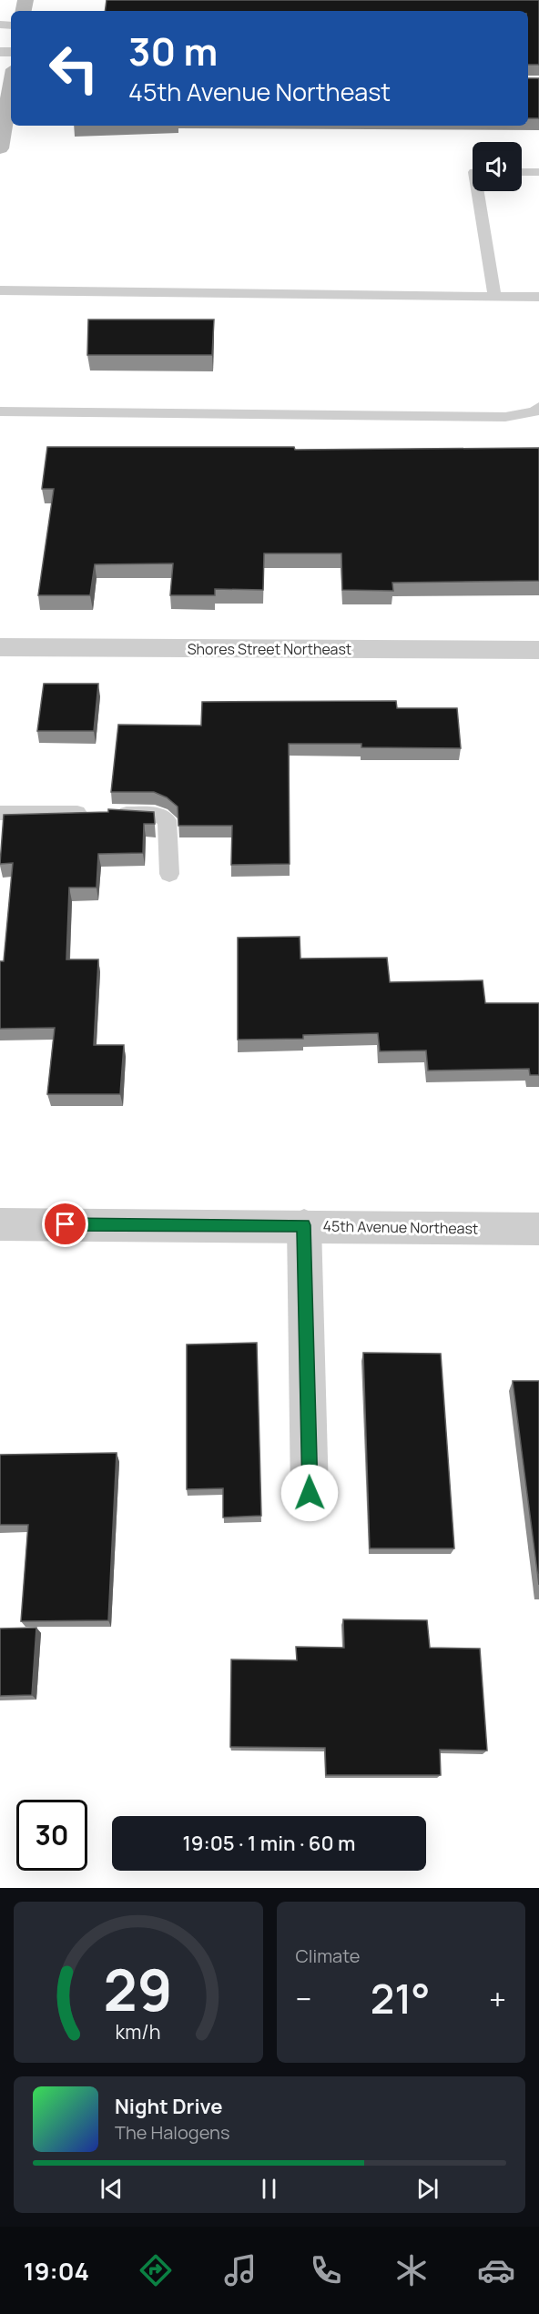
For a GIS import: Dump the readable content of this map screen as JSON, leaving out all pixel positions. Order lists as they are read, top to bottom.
{
  "streets": {
    "street": ["Shores Street Northeast", "45th Avenue Northeast"]
  },
  "page": {
    "turn": ["30 m", "45th Avenue Northeast"],
    "limit": "30",
    "trip": "19:05 · 1 min · 60 m",
    "tile": "Climate",
    "heat": ["−", "21°", "+"],
    "song": ["Night Drive", "The Halogens"],
    "tabs": "19:04",
    "gauge": ["29", "km/h"]
  }
}
